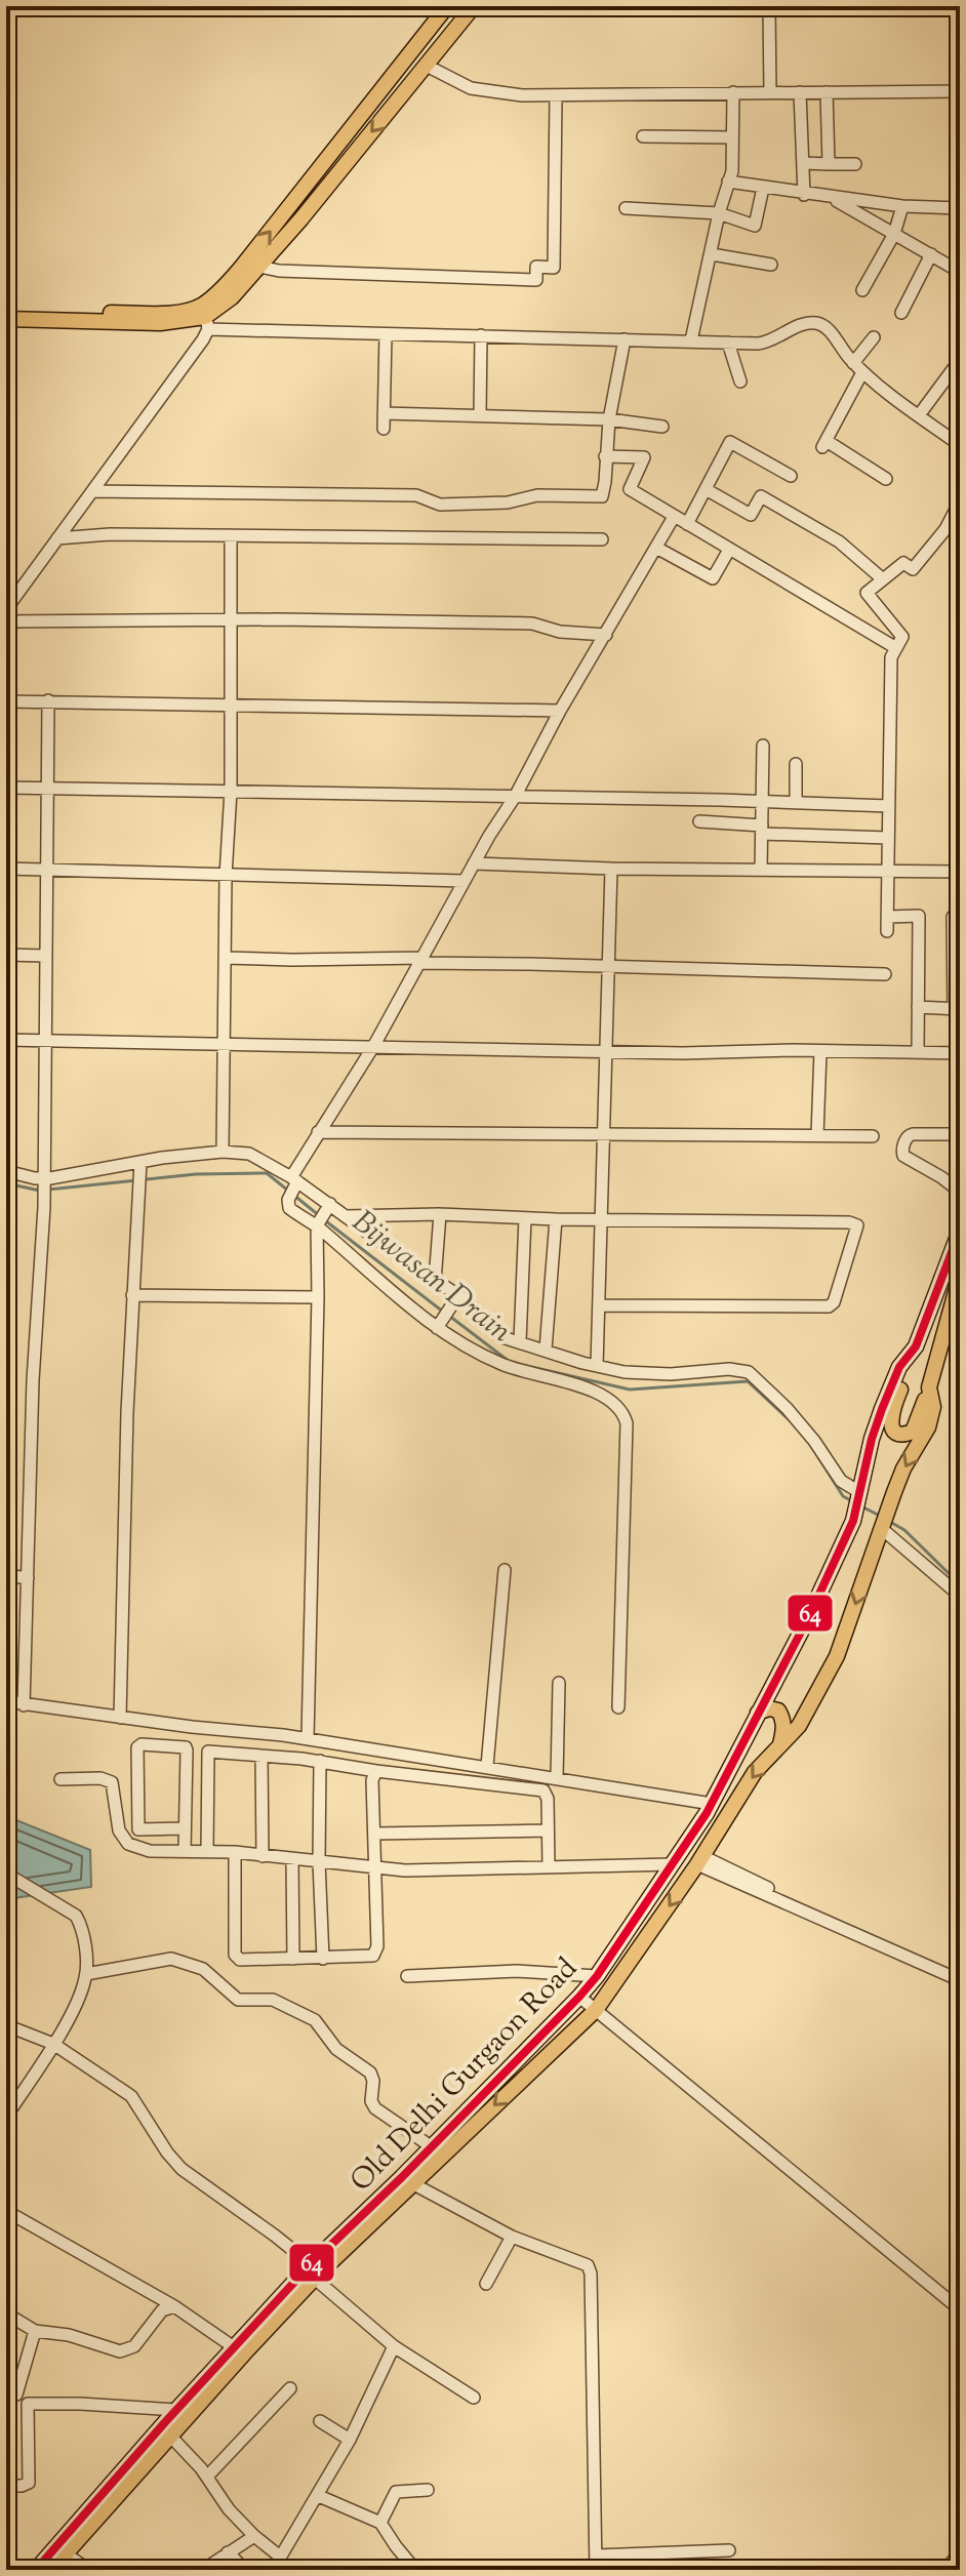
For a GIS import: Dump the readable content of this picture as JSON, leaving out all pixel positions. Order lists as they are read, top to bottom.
{
  "streets": {
    "main road": ["Old Delhi Gurgaon Road"]
  },
  "water": ["Bijwasan Drain"],
  "lines": ["transit line 64"]
}
